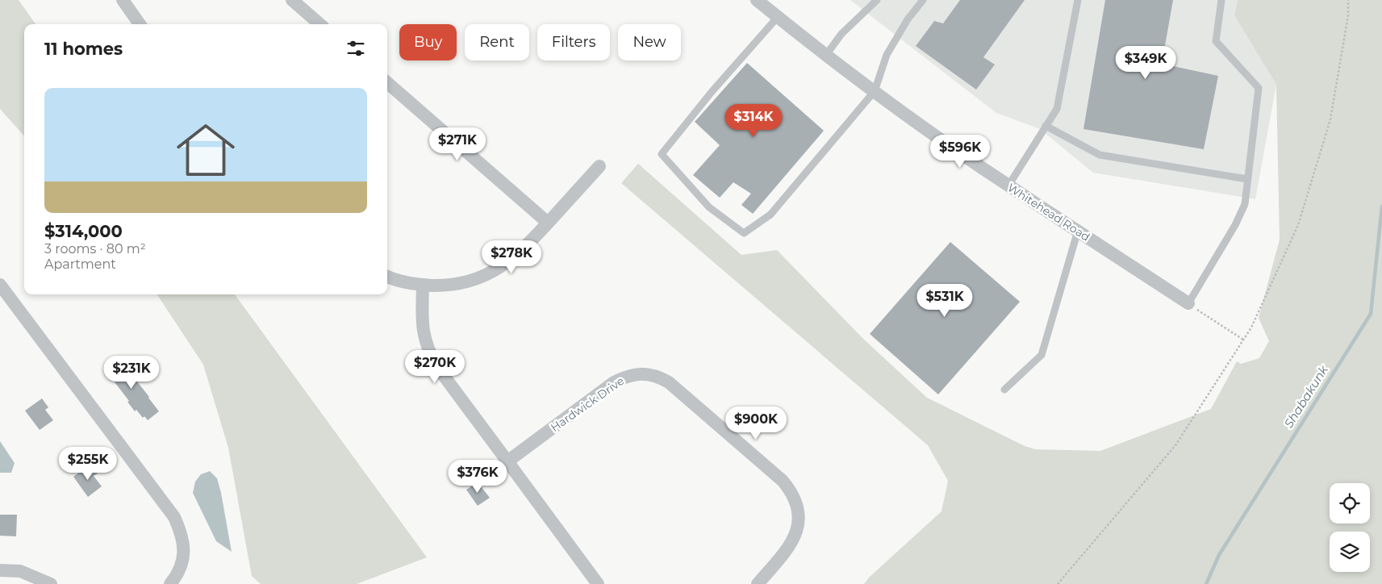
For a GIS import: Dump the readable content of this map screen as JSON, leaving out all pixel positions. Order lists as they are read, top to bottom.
{
  "streets": {
    "street": ["Whitehead Road", "Hardwick Drive"]
  },
  "water": ["Shabakunk"],
  "page": {
    "chip": [
      "Buy",
      "Rent",
      "Filters",
      "New"
    ],
    "heading": "11 homes",
    "price": [
      "$349K",
      "$314K",
      "$271K",
      "$596K",
      "$278K",
      "$531K",
      "$270K",
      "$231K",
      "$900K",
      "$255K",
      "$376K"
    ],
    "list": [
      {
        "name": "$314,000",
        "note": "3 rooms · 80 m² · Apartment"
      }
    ]
  }
}
